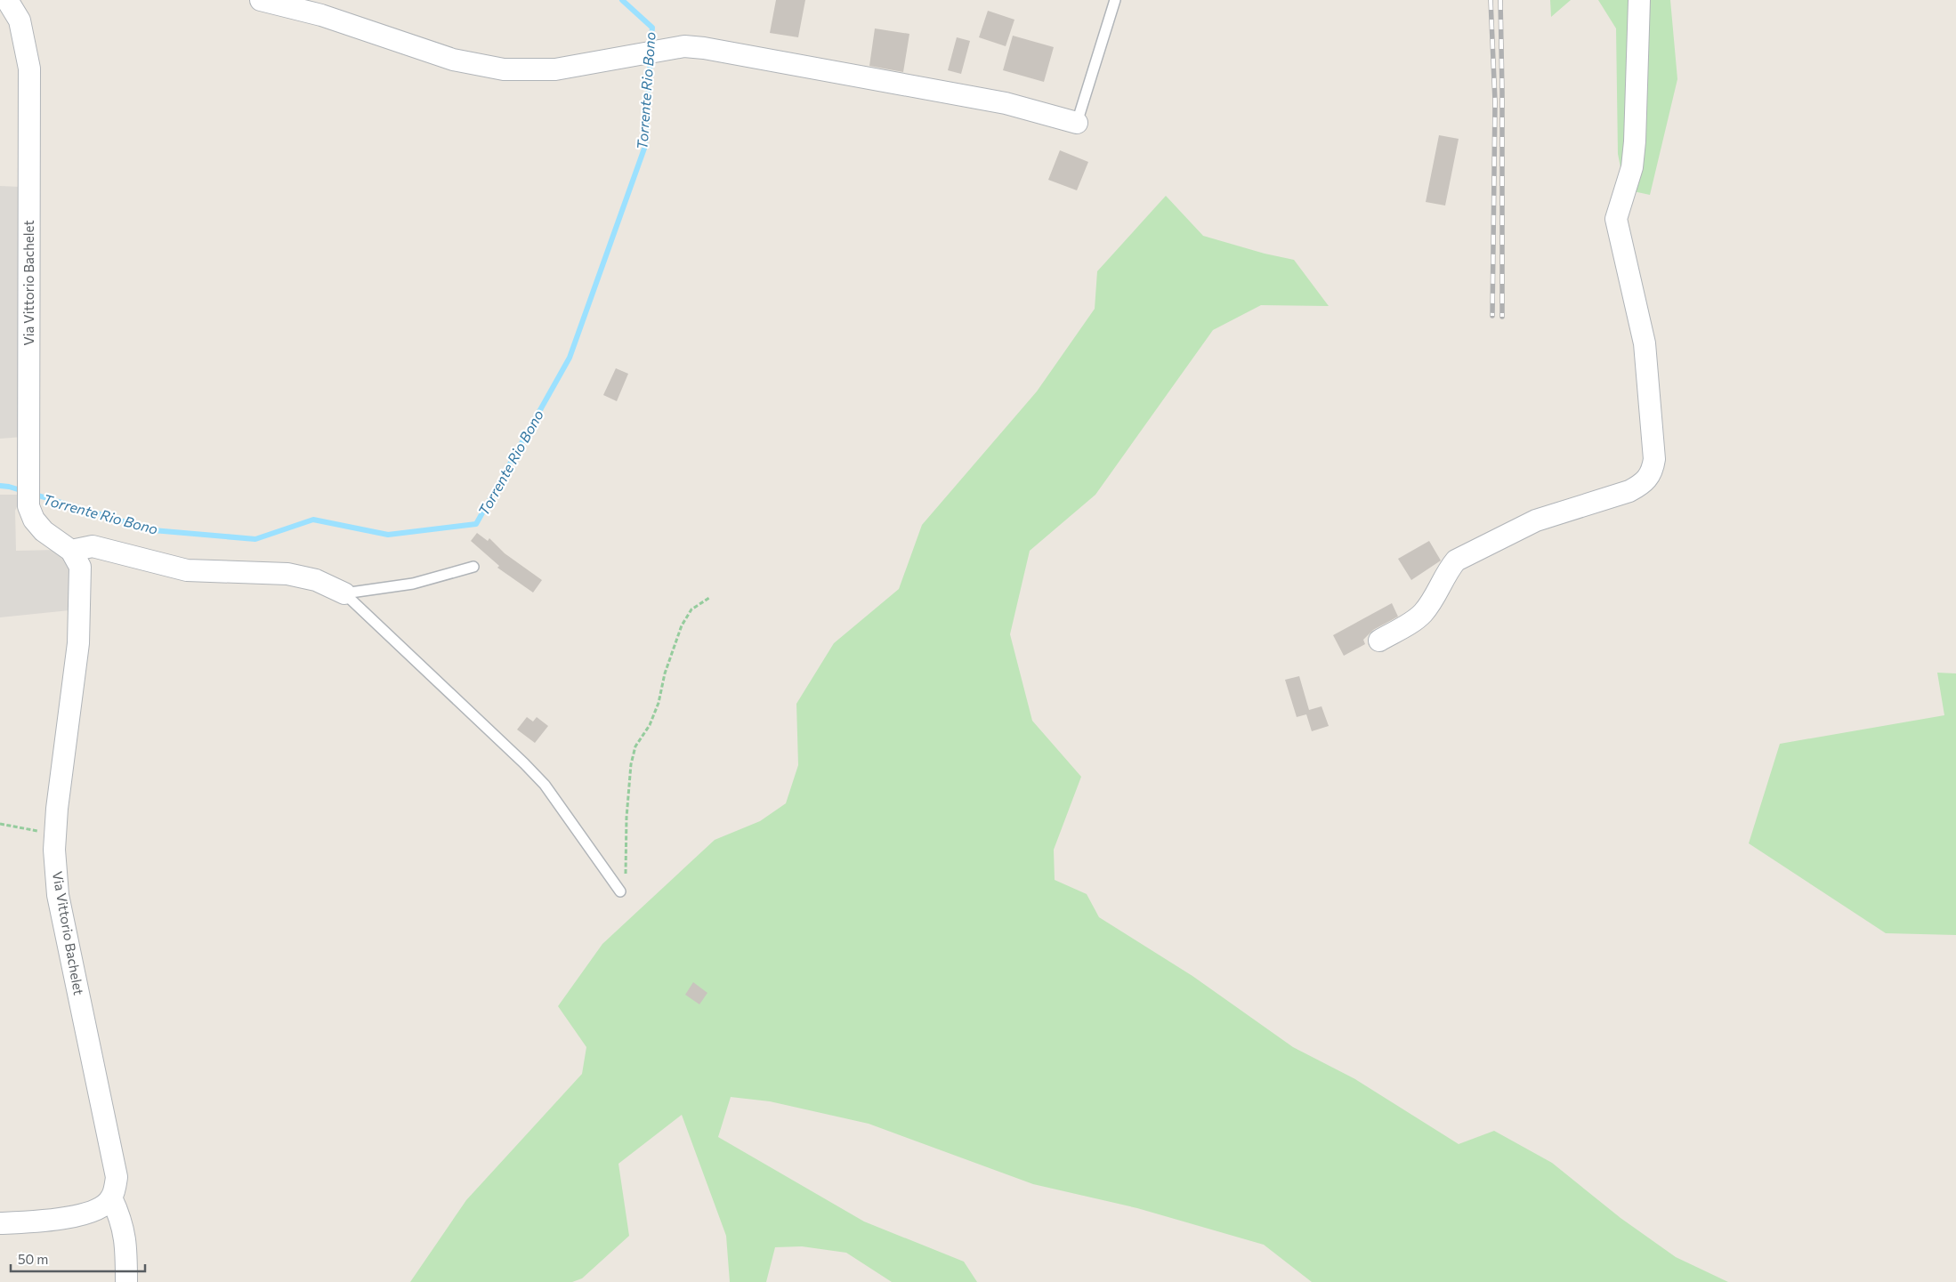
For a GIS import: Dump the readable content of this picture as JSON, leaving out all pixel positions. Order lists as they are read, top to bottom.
{
  "streets": {
    "street": ["Via Vittorio Bachelet"]
  },
  "water": ["Torrente Rio Bono"],
  "scale_bar": "50 m"
}
